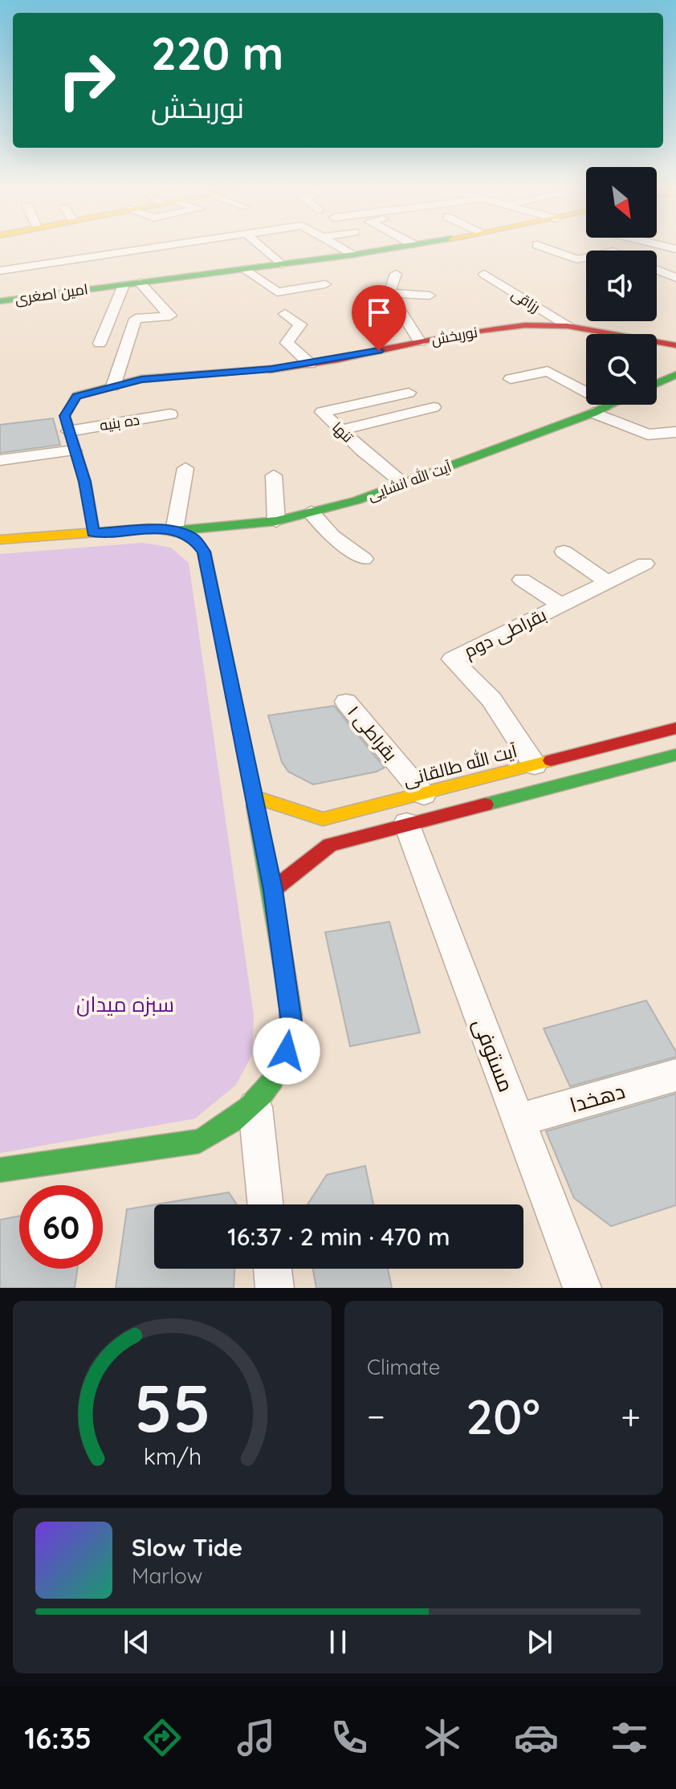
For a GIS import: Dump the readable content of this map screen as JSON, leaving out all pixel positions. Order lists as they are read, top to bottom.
{
  "streets": {
    "street": [
      "امین اصغری",
      "رزاقی",
      "نوربخش",
      "ده بنیه",
      "تنها",
      "آیت الله انشایی",
      "بقراطی دوم",
      "بقراطی ۱",
      "آیت الله طالقانی",
      "مستوفی",
      "دهخدا"
    ]
  },
  "crossings": [
    ["رزاقی", "نوربخش"],
    ["نوربخش", "ده بنیه"],
    ["تنها", "آیت الله انشایی"],
    ["بقراطی دوم", "آیت الله طالقانی"],
    ["بقراطی ۱", "آیت الله طالقانی"],
    ["مستوفی", "دهخدا"]
  ],
  "parks": ["سبزه میدان"],
  "north": "bottom right",
  "page": {
    "turn": ["220 m", "نوربخش"],
    "limit": "60",
    "trip": "16:37 · 2 min · 470 m",
    "tile": "Climate",
    "heat": ["−", "20°", "+"],
    "song": ["Slow Tide", "Marlow"],
    "tabs": "16:35",
    "gauge": ["55", "km/h"]
  }
}
